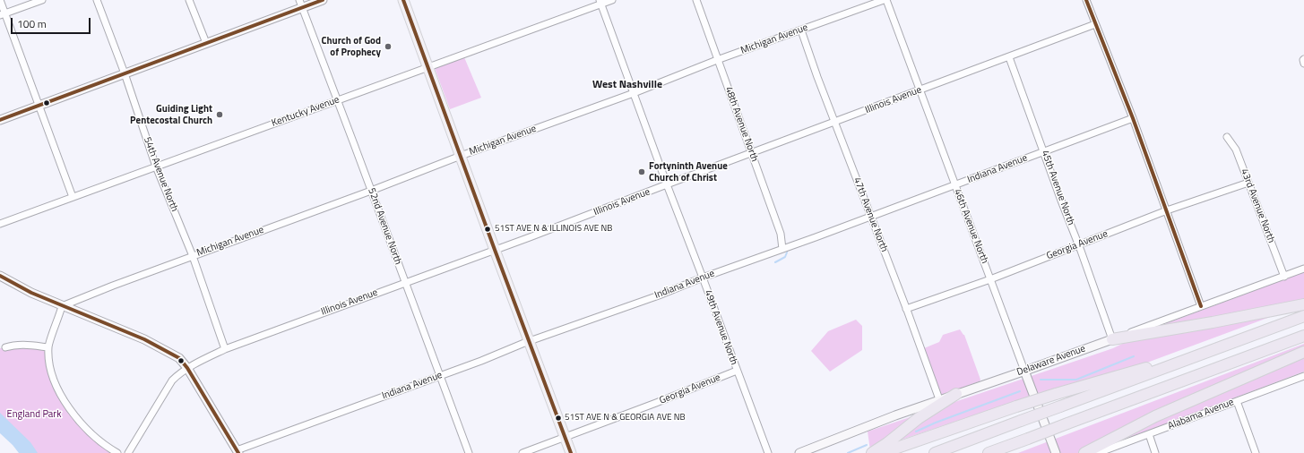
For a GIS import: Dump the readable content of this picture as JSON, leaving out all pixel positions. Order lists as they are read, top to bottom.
{
  "streets": {
    "street": [
      "Michigan Avenue",
      "Illinois Avenue",
      "Kentucky Avenue",
      "48th Avenue North",
      "Indiana Avenue",
      "54th Avenue North",
      "45th Avenue North",
      "43rd Avenue North",
      "47th Avenue North",
      "52nd Avenue North",
      "46th Avenue North",
      "Georgia Avenue",
      "49th Avenue North",
      "Delaware Avenue",
      "Alabama Avenue"
    ]
  },
  "crossings": [
    ["Michigan Avenue", "48th Avenue North"],
    ["Michigan Avenue", "54th Avenue North"],
    ["Michigan Avenue", "47th Avenue North"],
    ["Michigan Avenue", "52nd Avenue North"],
    ["Michigan Avenue", "46th Avenue North"],
    ["Michigan Avenue", "49th Avenue North"],
    ["Illinois Avenue", "48th Avenue North"],
    ["Illinois Avenue", "54th Avenue North"],
    ["Illinois Avenue", "45th Avenue North"],
    ["Illinois Avenue", "47th Avenue North"],
    ["Illinois Avenue", "52nd Avenue North"],
    ["Illinois Avenue", "46th Avenue North"],
    ["Illinois Avenue", "49th Avenue North"],
    ["Kentucky Avenue", "54th Avenue North"],
    ["Kentucky Avenue", "52nd Avenue North"],
    ["Kentucky Avenue", "49th Avenue North"],
    ["48th Avenue North", "Indiana Avenue"],
    ["Indiana Avenue", "45th Avenue North"],
    ["Indiana Avenue", "47th Avenue North"],
    ["Indiana Avenue", "52nd Avenue North"],
    ["Indiana Avenue", "46th Avenue North"],
    ["Indiana Avenue", "49th Avenue North"],
    ["45th Avenue North", "Georgia Avenue"],
    ["45th Avenue North", "Delaware Avenue"],
    ["43rd Avenue North", "Georgia Avenue"],
    ["43rd Avenue North", "Delaware Avenue"],
    ["47th Avenue North", "Georgia Avenue"],
    ["47th Avenue North", "Delaware Avenue"],
    ["46th Avenue North", "Georgia Avenue"],
    ["46th Avenue North", "Delaware Avenue"],
    ["Georgia Avenue", "49th Avenue North"]
  ],
  "districts": ["West Nashville"],
  "parks": ["England Park"],
  "places": [
    "Church of God of Prophecy",
    "Guiding Light Pentecostal Church",
    "Fortyninth Avenue Church of Christ",
    "51ST AVE N & ILLINOIS AVE NB",
    "51ST AVE N & GEORGIA AVE NB"
  ],
  "scale_bar": "100 m"
}
